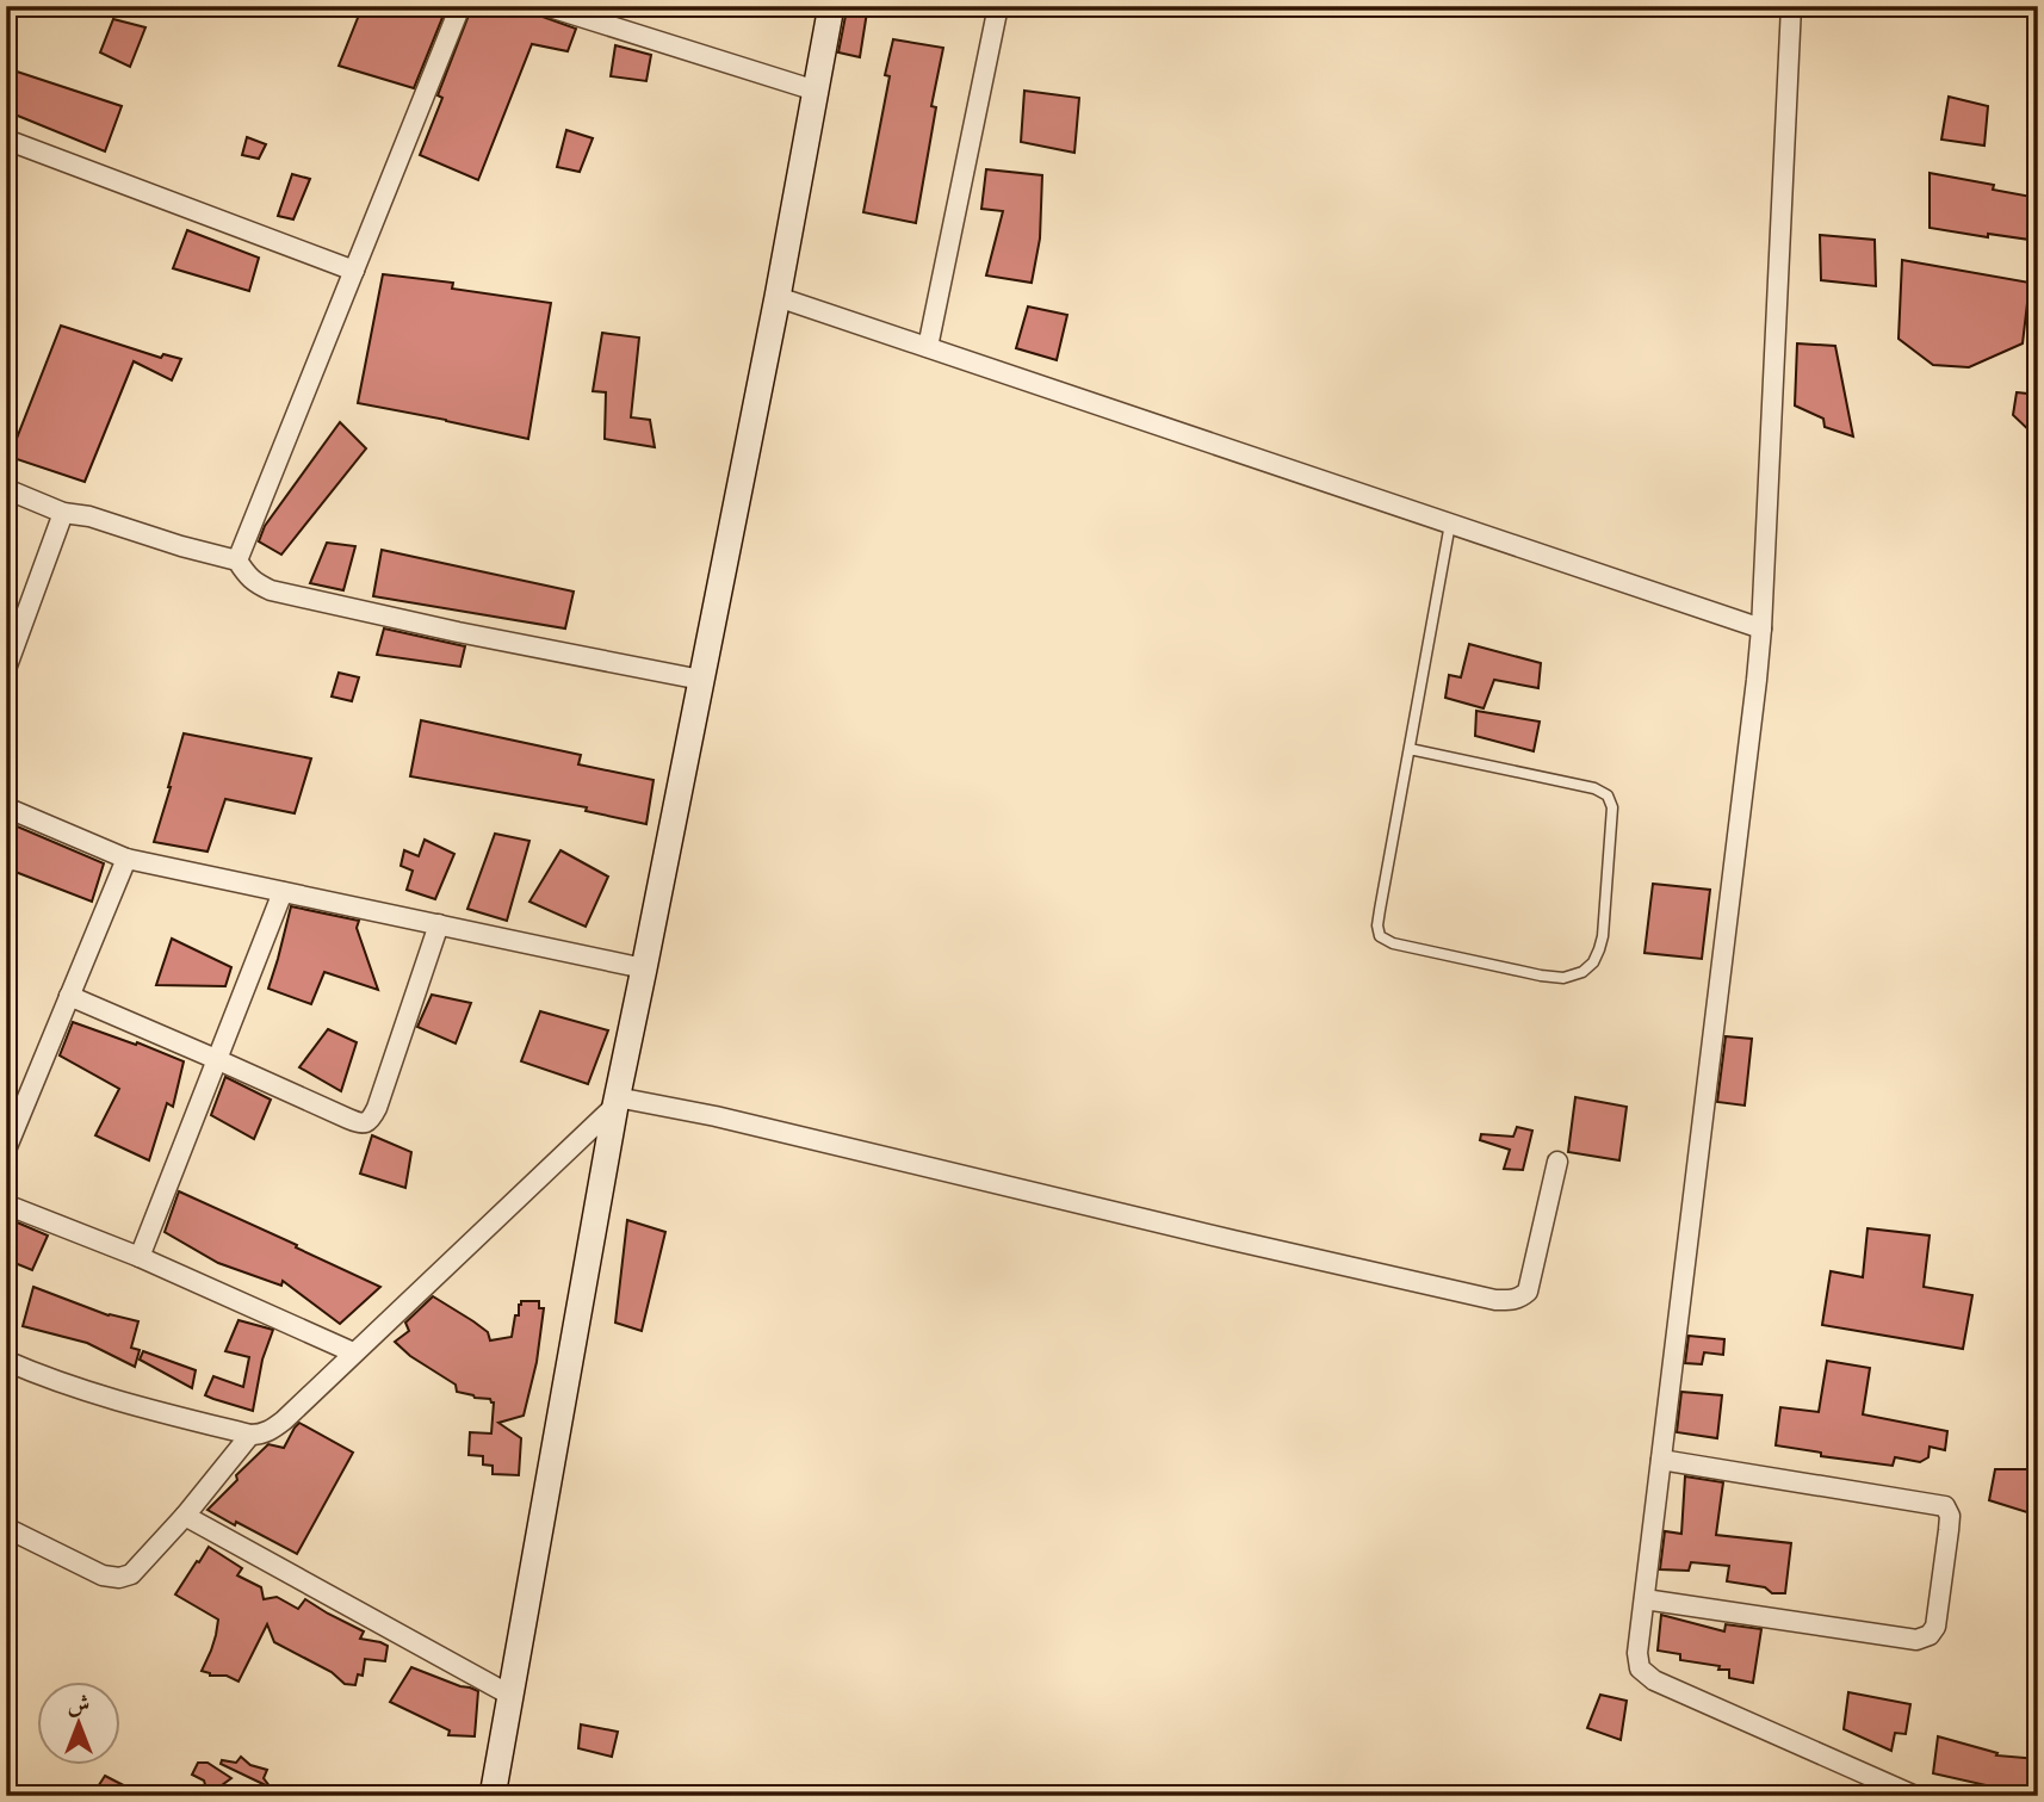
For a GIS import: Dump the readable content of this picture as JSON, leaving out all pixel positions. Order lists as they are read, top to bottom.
{
  "north": "top"
}
